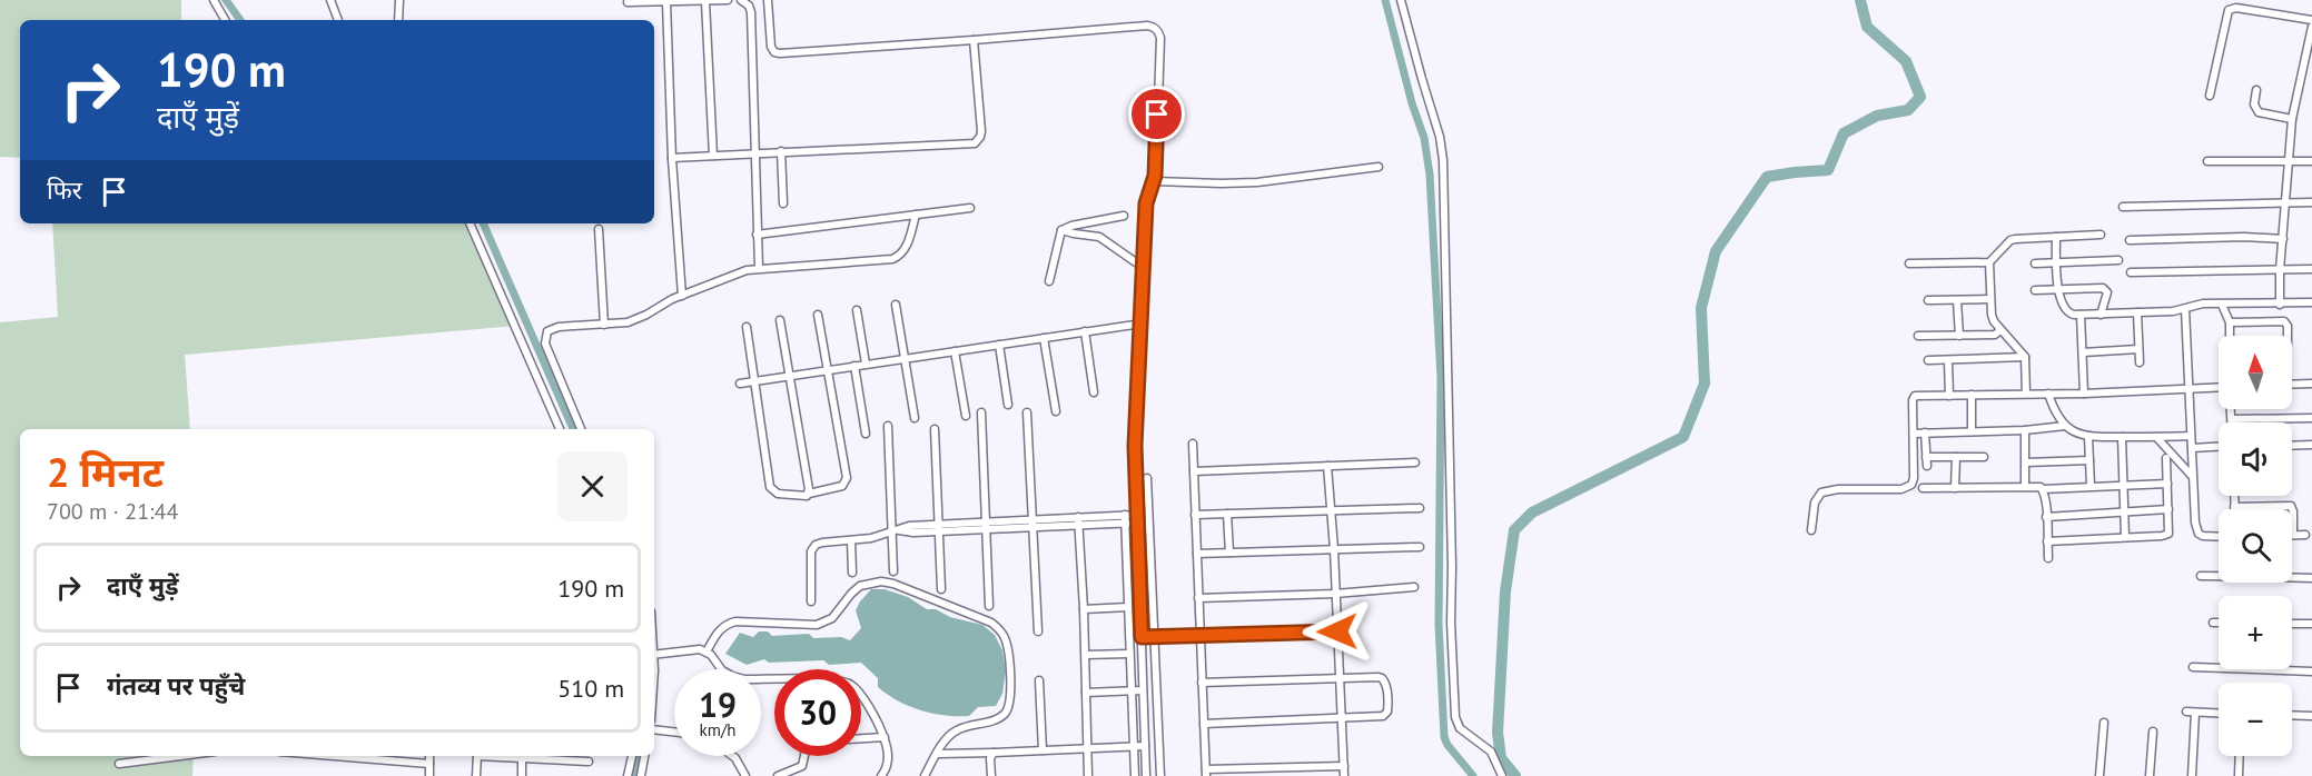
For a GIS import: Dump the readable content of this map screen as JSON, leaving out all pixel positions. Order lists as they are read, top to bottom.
{
  "north": "top",
  "page": {
    "turn": ["190 m", "दाएँ मुड़ें"],
    "then": "फिर",
    "map_buttons": ["+", "−"],
    "heading": ["2 मिनट", "700 m · 21:44"],
    "list": [
      {
        "name": "दाएँ मुड़ें",
        "value": "190 m"
      },
      {
        "name": "गंतव्य पर पहुँचे",
        "value": "510 m"
      }
    ],
    "speed": "19 km/h",
    "limit": "30"
  }
}
